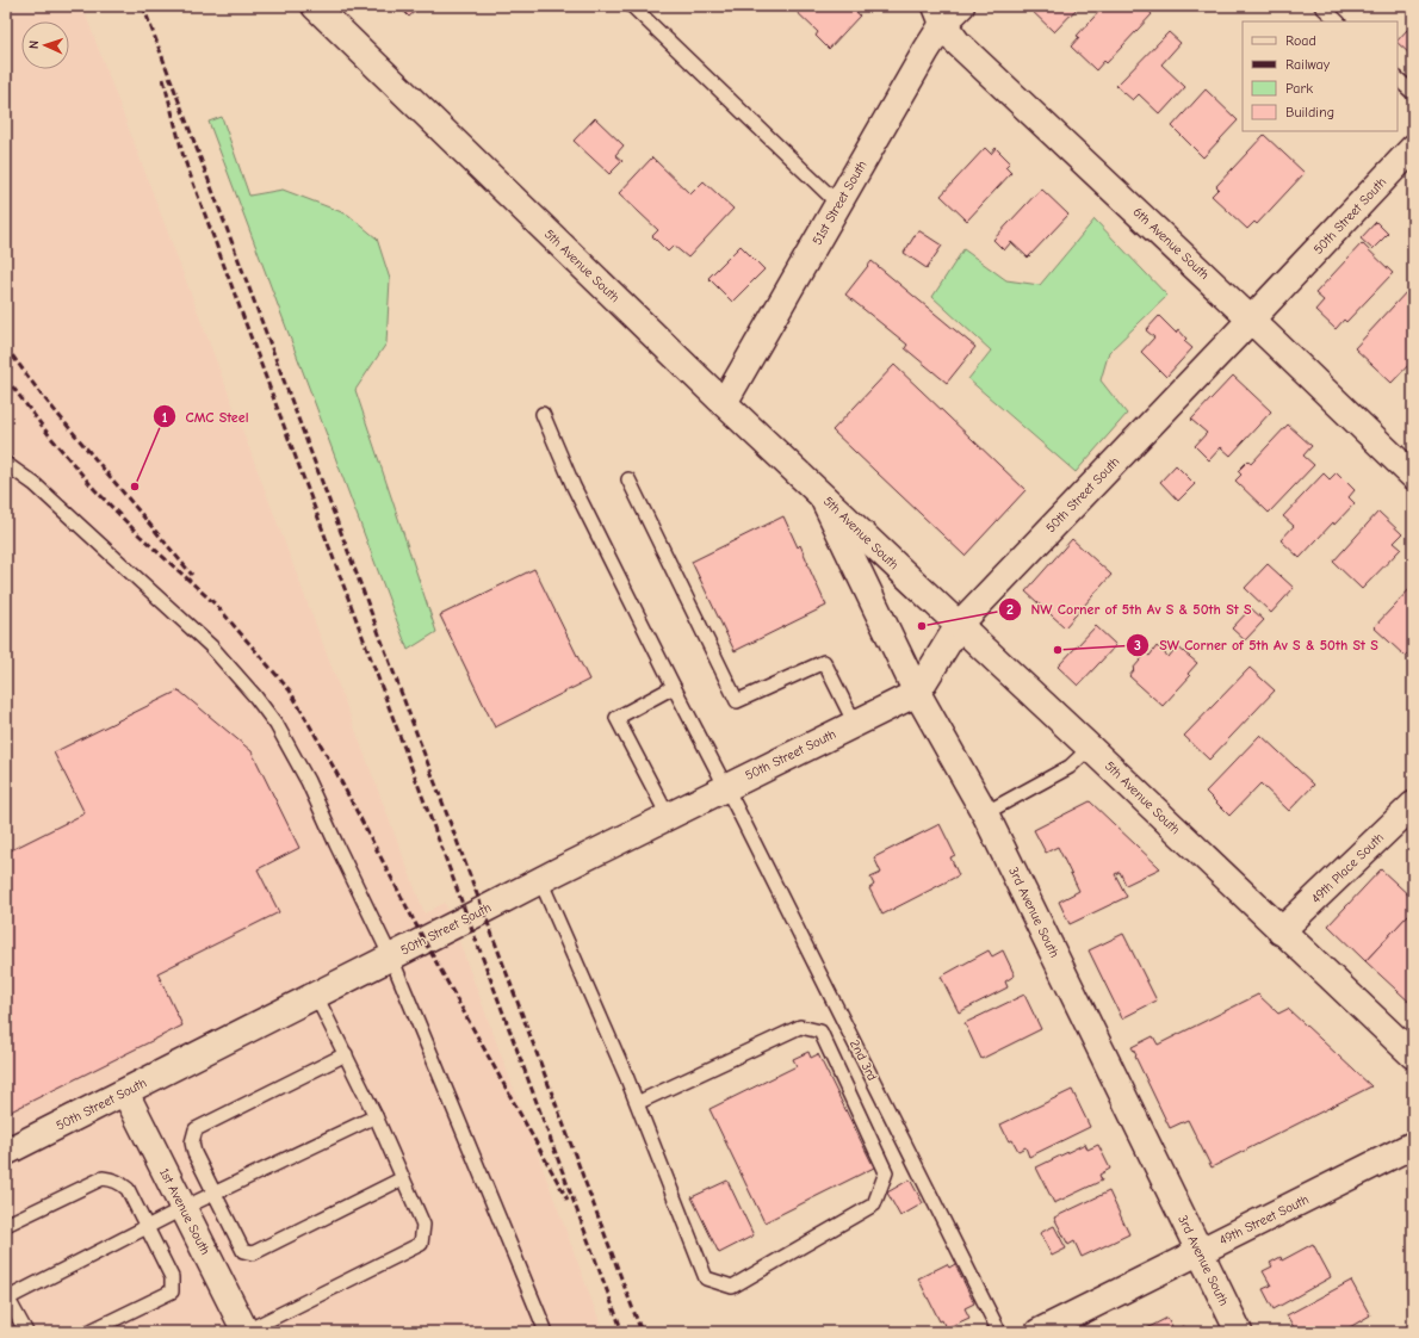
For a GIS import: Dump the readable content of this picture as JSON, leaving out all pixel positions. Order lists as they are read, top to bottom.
{
  "streets": {
    "street": [
      "51st Street South",
      "50th Street South",
      "6th Avenue South",
      "5th Avenue South",
      "49th Place South",
      "3rd Avenue South",
      "1st Avenue South",
      "49th Street South"
    ],
    "lane": ["2nd 3rd"]
  },
  "crossings": [
    ["51st Street South", "6th Avenue South"],
    ["51st Street South", "5th Avenue South"],
    ["50th Street South", "6th Avenue South"],
    ["50th Street South", "5th Avenue South"],
    ["50th Street South", "3rd Avenue South"],
    ["50th Street South", "2nd 3rd"],
    ["50th Street South", "1st Avenue South"],
    ["5th Avenue South", "49th Place South"],
    ["5th Avenue South", "3rd Avenue South"],
    ["3rd Avenue South", "49th Street South"]
  ],
  "places": ["CMC Steel", "NW Corner of 5th Av S & 50th St S", "SW Corner of 5th Av S & 50th St S"],
  "legend": [
    "Road",
    "Railway",
    "Park",
    "Building"
  ],
  "north": "left"
}
